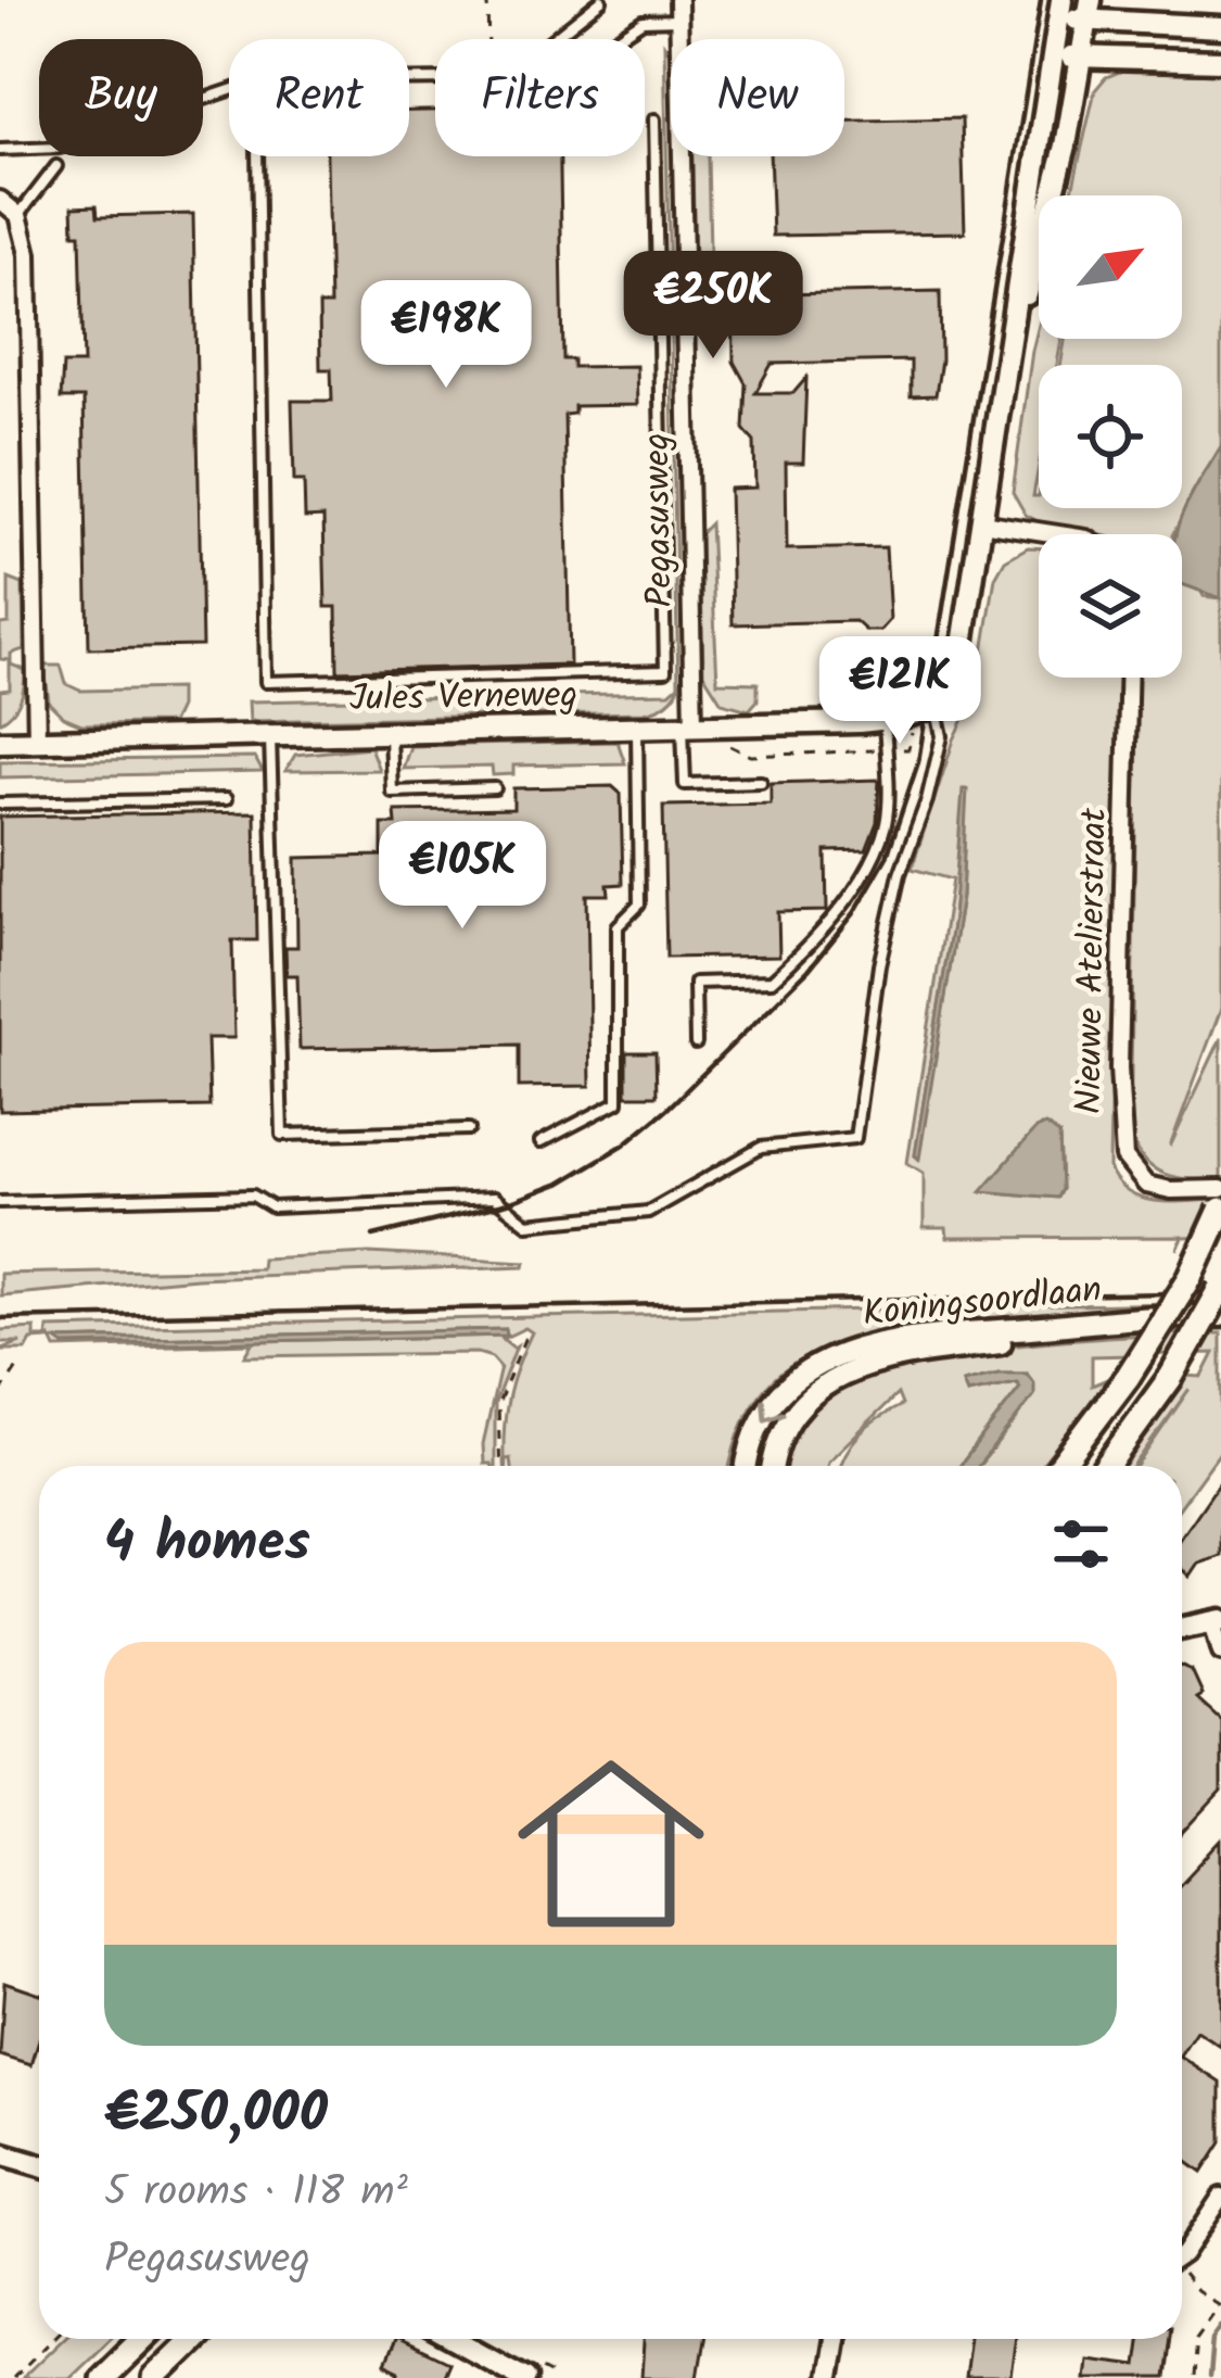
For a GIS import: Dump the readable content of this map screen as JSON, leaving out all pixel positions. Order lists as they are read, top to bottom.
{
  "streets": {
    "street": [
      "Pegasusweg",
      "Jules Verneweg",
      "Nieuwe Atelierstraat",
      "Koningsoordlaan"
    ]
  },
  "crossings": [
    ["Pegasusweg", "Jules Verneweg"]
  ],
  "north": "top right",
  "page": {
    "chip": [
      "Buy",
      "Rent",
      "Filters",
      "New"
    ],
    "price": [
      "€250K",
      "€198K",
      "€121K",
      "€105K"
    ],
    "heading": "4 homes",
    "list": [
      {
        "name": "€250,000",
        "note": "5 rooms · 118 m² · Pegasusweg"
      }
    ]
  }
}
